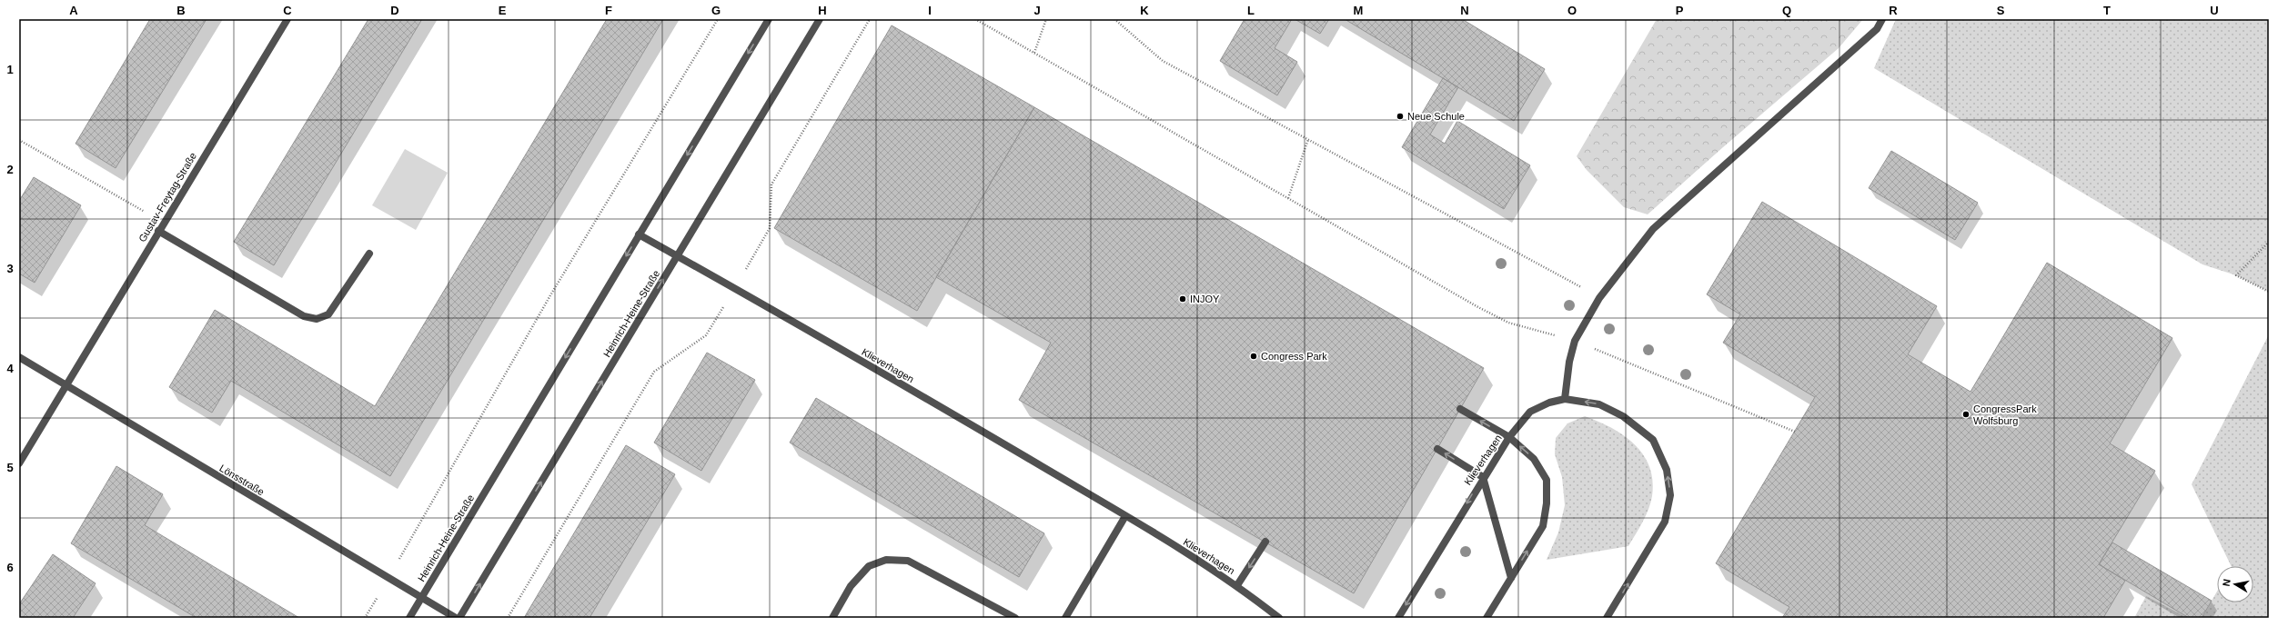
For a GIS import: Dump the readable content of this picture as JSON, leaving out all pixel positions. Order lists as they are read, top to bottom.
{
  "streets": {
    "street": [
      "Gustav-Freytag-Straße",
      "Heinrich-Heine-Straße",
      "Klieverhagen",
      "Lönsstraße"
    ]
  },
  "crossings": [
    ["Gustav-Freytag-Straße", "Lönsstraße"],
    ["Heinrich-Heine-Straße", "Klieverhagen"],
    ["Heinrich-Heine-Straße", "Lönsstraße"]
  ],
  "places": [
    "Neue Schule",
    "INJOY",
    "Congress Park",
    "CongressPark Wolfsburg"
  ],
  "north": "left",
  "grid": {
    "columns": [
      "A",
      "B",
      "C",
      "D",
      "E",
      "F",
      "G",
      "H",
      "I",
      "J",
      "K",
      "L",
      "M",
      "N",
      "O",
      "P",
      "Q",
      "R",
      "S",
      "T",
      "U"
    ],
    "rows": [
      "1",
      "2",
      "3",
      "4",
      "5",
      "6"
    ]
  }
}
